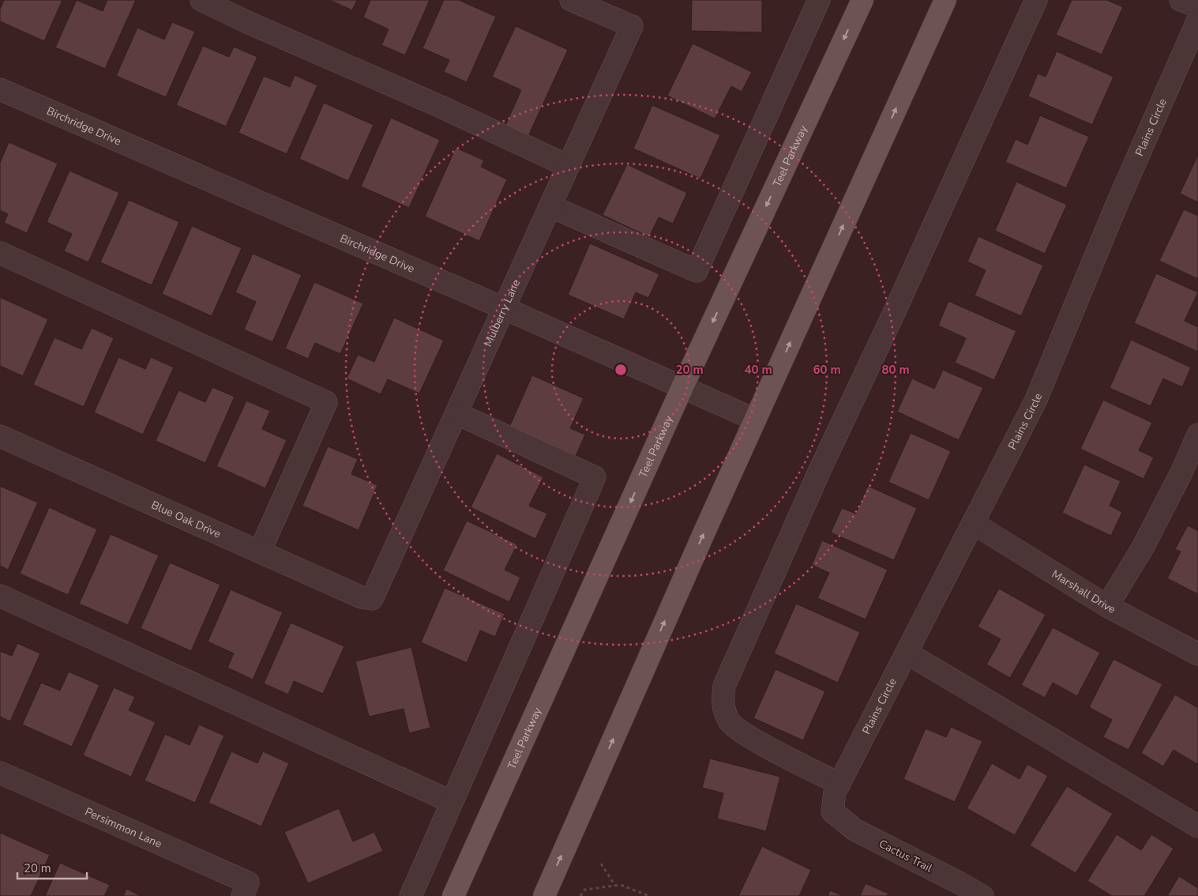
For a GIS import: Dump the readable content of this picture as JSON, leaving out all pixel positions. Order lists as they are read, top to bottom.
{
  "streets": {
    "main road": ["Teel Parkway"],
    "street": [
      "Birchridge Drive",
      "Plains Circle",
      "Mulberry Lane",
      "Blue Oak Drive",
      "Marshall Drive",
      "Persimmon Lane",
      "Cactus Trail"
    ]
  },
  "crossings": [
    ["Birchridge Drive", "Teel Parkway"],
    ["Birchridge Drive", "Mulberry Lane"],
    ["Plains Circle", "Marshall Drive"],
    ["Plains Circle", "Cactus Trail"],
    ["Mulberry Lane", "Blue Oak Drive"]
  ],
  "scale_bar": "20 m",
  "rings": [
    "20 m",
    "40 m",
    "60 m",
    "80 m"
  ]
}
